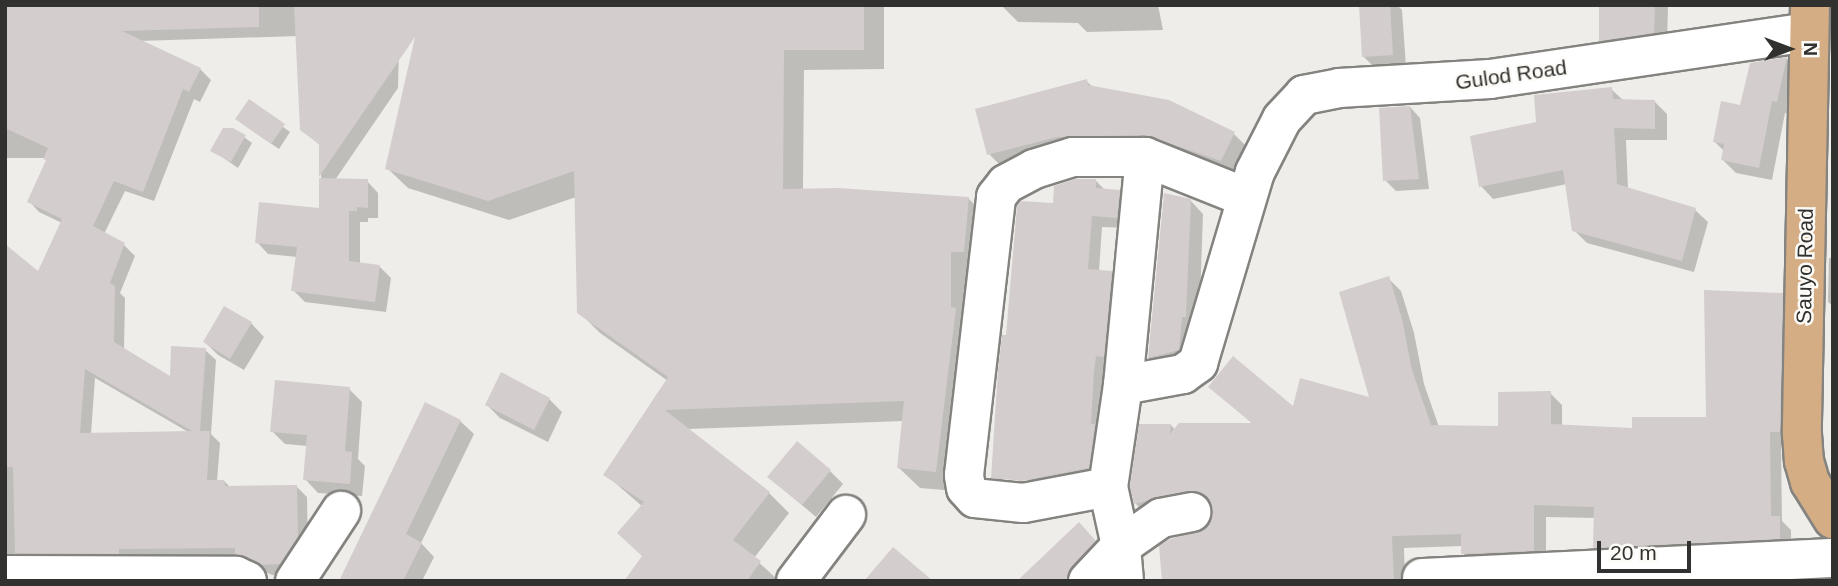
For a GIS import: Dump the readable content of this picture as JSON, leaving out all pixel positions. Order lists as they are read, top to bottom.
{
  "streets": {
    "main road": ["Sauyo Road"],
    "street": ["Gulod Road"]
  },
  "crossings": [
    ["Gulod Road", "Sauyo Road"]
  ],
  "scale_bar": "20 m",
  "north": "right"
}
